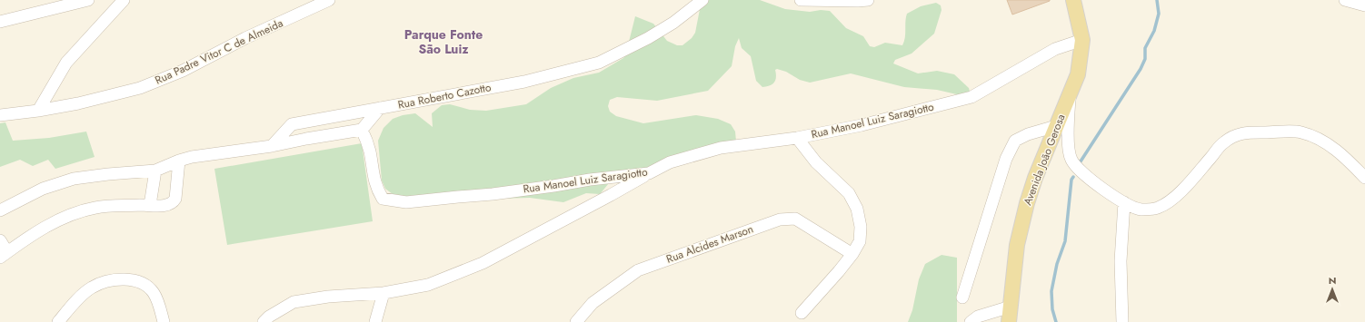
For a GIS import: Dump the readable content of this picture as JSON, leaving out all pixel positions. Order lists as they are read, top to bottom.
{
  "streets": {
    "main road": ["Avenida João Gerosa"],
    "street": [
      "Rua Padre Vitor C de Almeida",
      "Rua Roberto Cazotto",
      "Rua Manoel Luiz Saragiotto",
      "Rua Alcides Marson"
    ]
  },
  "crossings": [
    ["Rua Manoel Luiz Saragiotto", "Avenida João Gerosa"]
  ],
  "districts": ["Parque Fonte São Luiz"],
  "north": "top"
}
